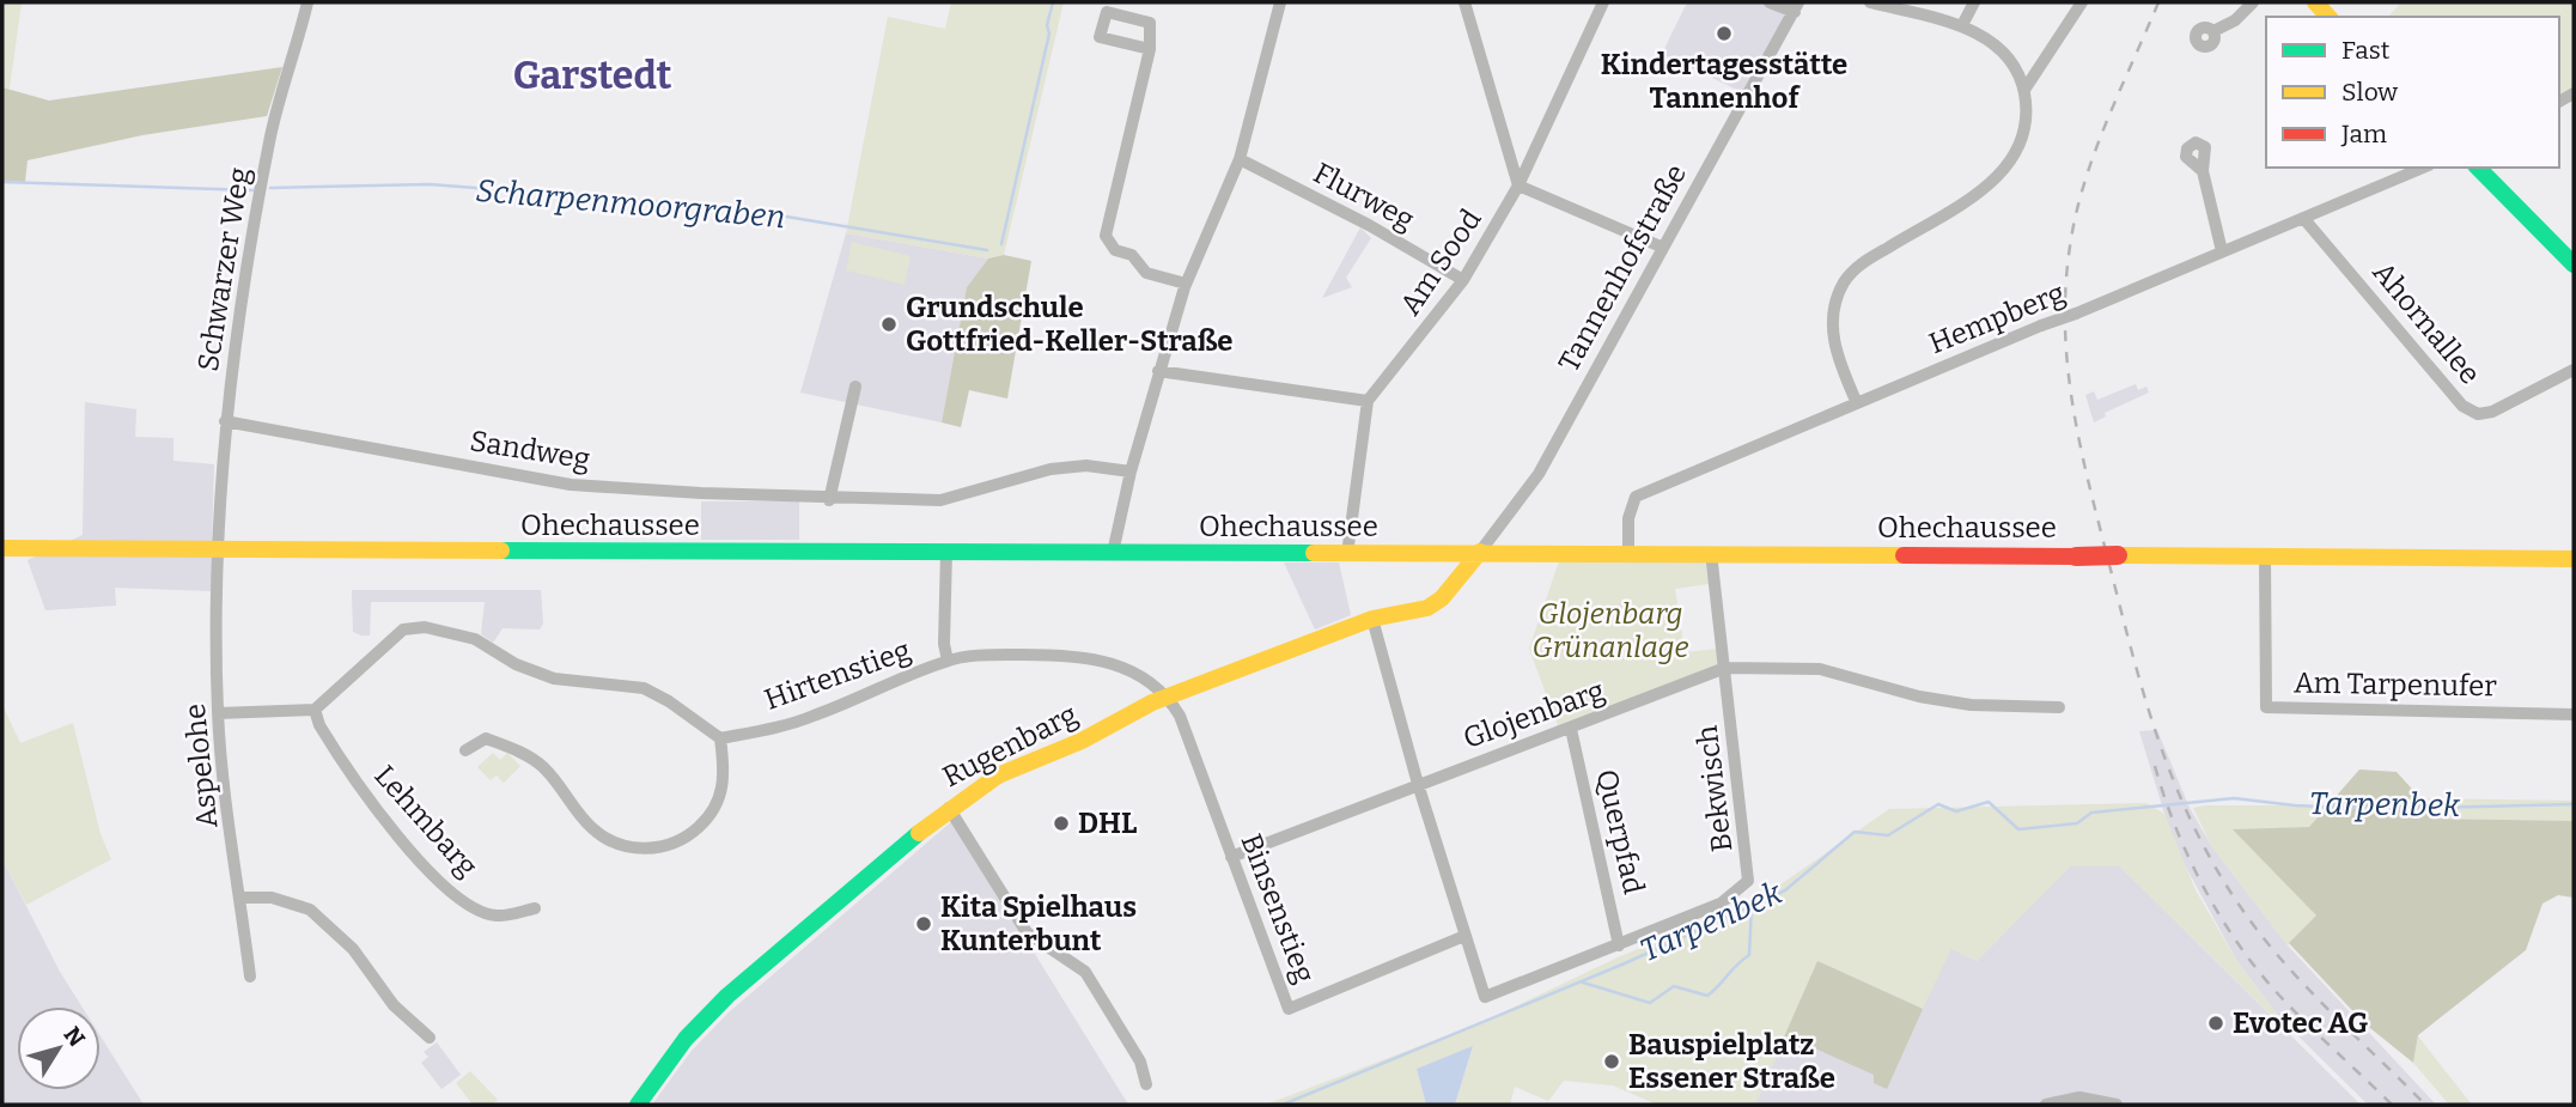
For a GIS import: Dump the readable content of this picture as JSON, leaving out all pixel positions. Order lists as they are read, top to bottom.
{
  "streets": {
    "main road": ["Ohechaussee", "Rugenbarg"],
    "street": [
      "Flurweg",
      "Am Sood",
      "Tannenhofstraße",
      "Schwarzer Weg",
      "Hempberg",
      "Ahornallee",
      "Sandweg",
      "Hirtenstieg",
      "Am Tarpenufer",
      "Glojenbarg",
      "Aspelohe",
      "Bekwisch",
      "Lehmbarg",
      "Querpfad",
      "Binsenstieg"
    ]
  },
  "crossings": [
    ["Flurweg", "Am Sood"],
    ["Tannenhofstraße", "Ohechaussee"],
    ["Tannenhofstraße", "Rugenbarg"],
    ["Schwarzer Weg", "Sandweg"],
    ["Schwarzer Weg", "Ohechaussee"],
    ["Schwarzer Weg", "Aspelohe"],
    ["Hempberg", "Ahornallee"],
    ["Hempberg", "Ohechaussee"],
    ["Ohechaussee", "Am Tarpenufer"],
    ["Ohechaussee", "Rugenbarg"],
    ["Ohechaussee", "Aspelohe"],
    ["Ohechaussee", "Bekwisch"],
    ["Hirtenstieg", "Rugenbarg"],
    ["Hirtenstieg", "Binsenstieg"],
    ["Glojenbarg", "Bekwisch"],
    ["Glojenbarg", "Querpfad"],
    ["Glojenbarg", "Binsenstieg"],
    ["Rugenbarg", "Binsenstieg"],
    ["Bekwisch", "Querpfad"],
    ["Bekwisch", "Binsenstieg"]
  ],
  "districts": ["Garstedt"],
  "water": ["Scharpenmoorgraben", "Tarpenbek"],
  "parks": ["Glojenbarg Grünanlage"],
  "places": [
    "Kindertagesstätte Tannenhof",
    "Grundschule Gottfried-Keller-Straße",
    "DHL",
    "Kita Spielhaus Kunterbunt",
    "Evotec AG",
    "Bauspielplatz Essener Straße"
  ],
  "legend": ["Fast", "Slow", "Jam"],
  "north": "top right"
}
